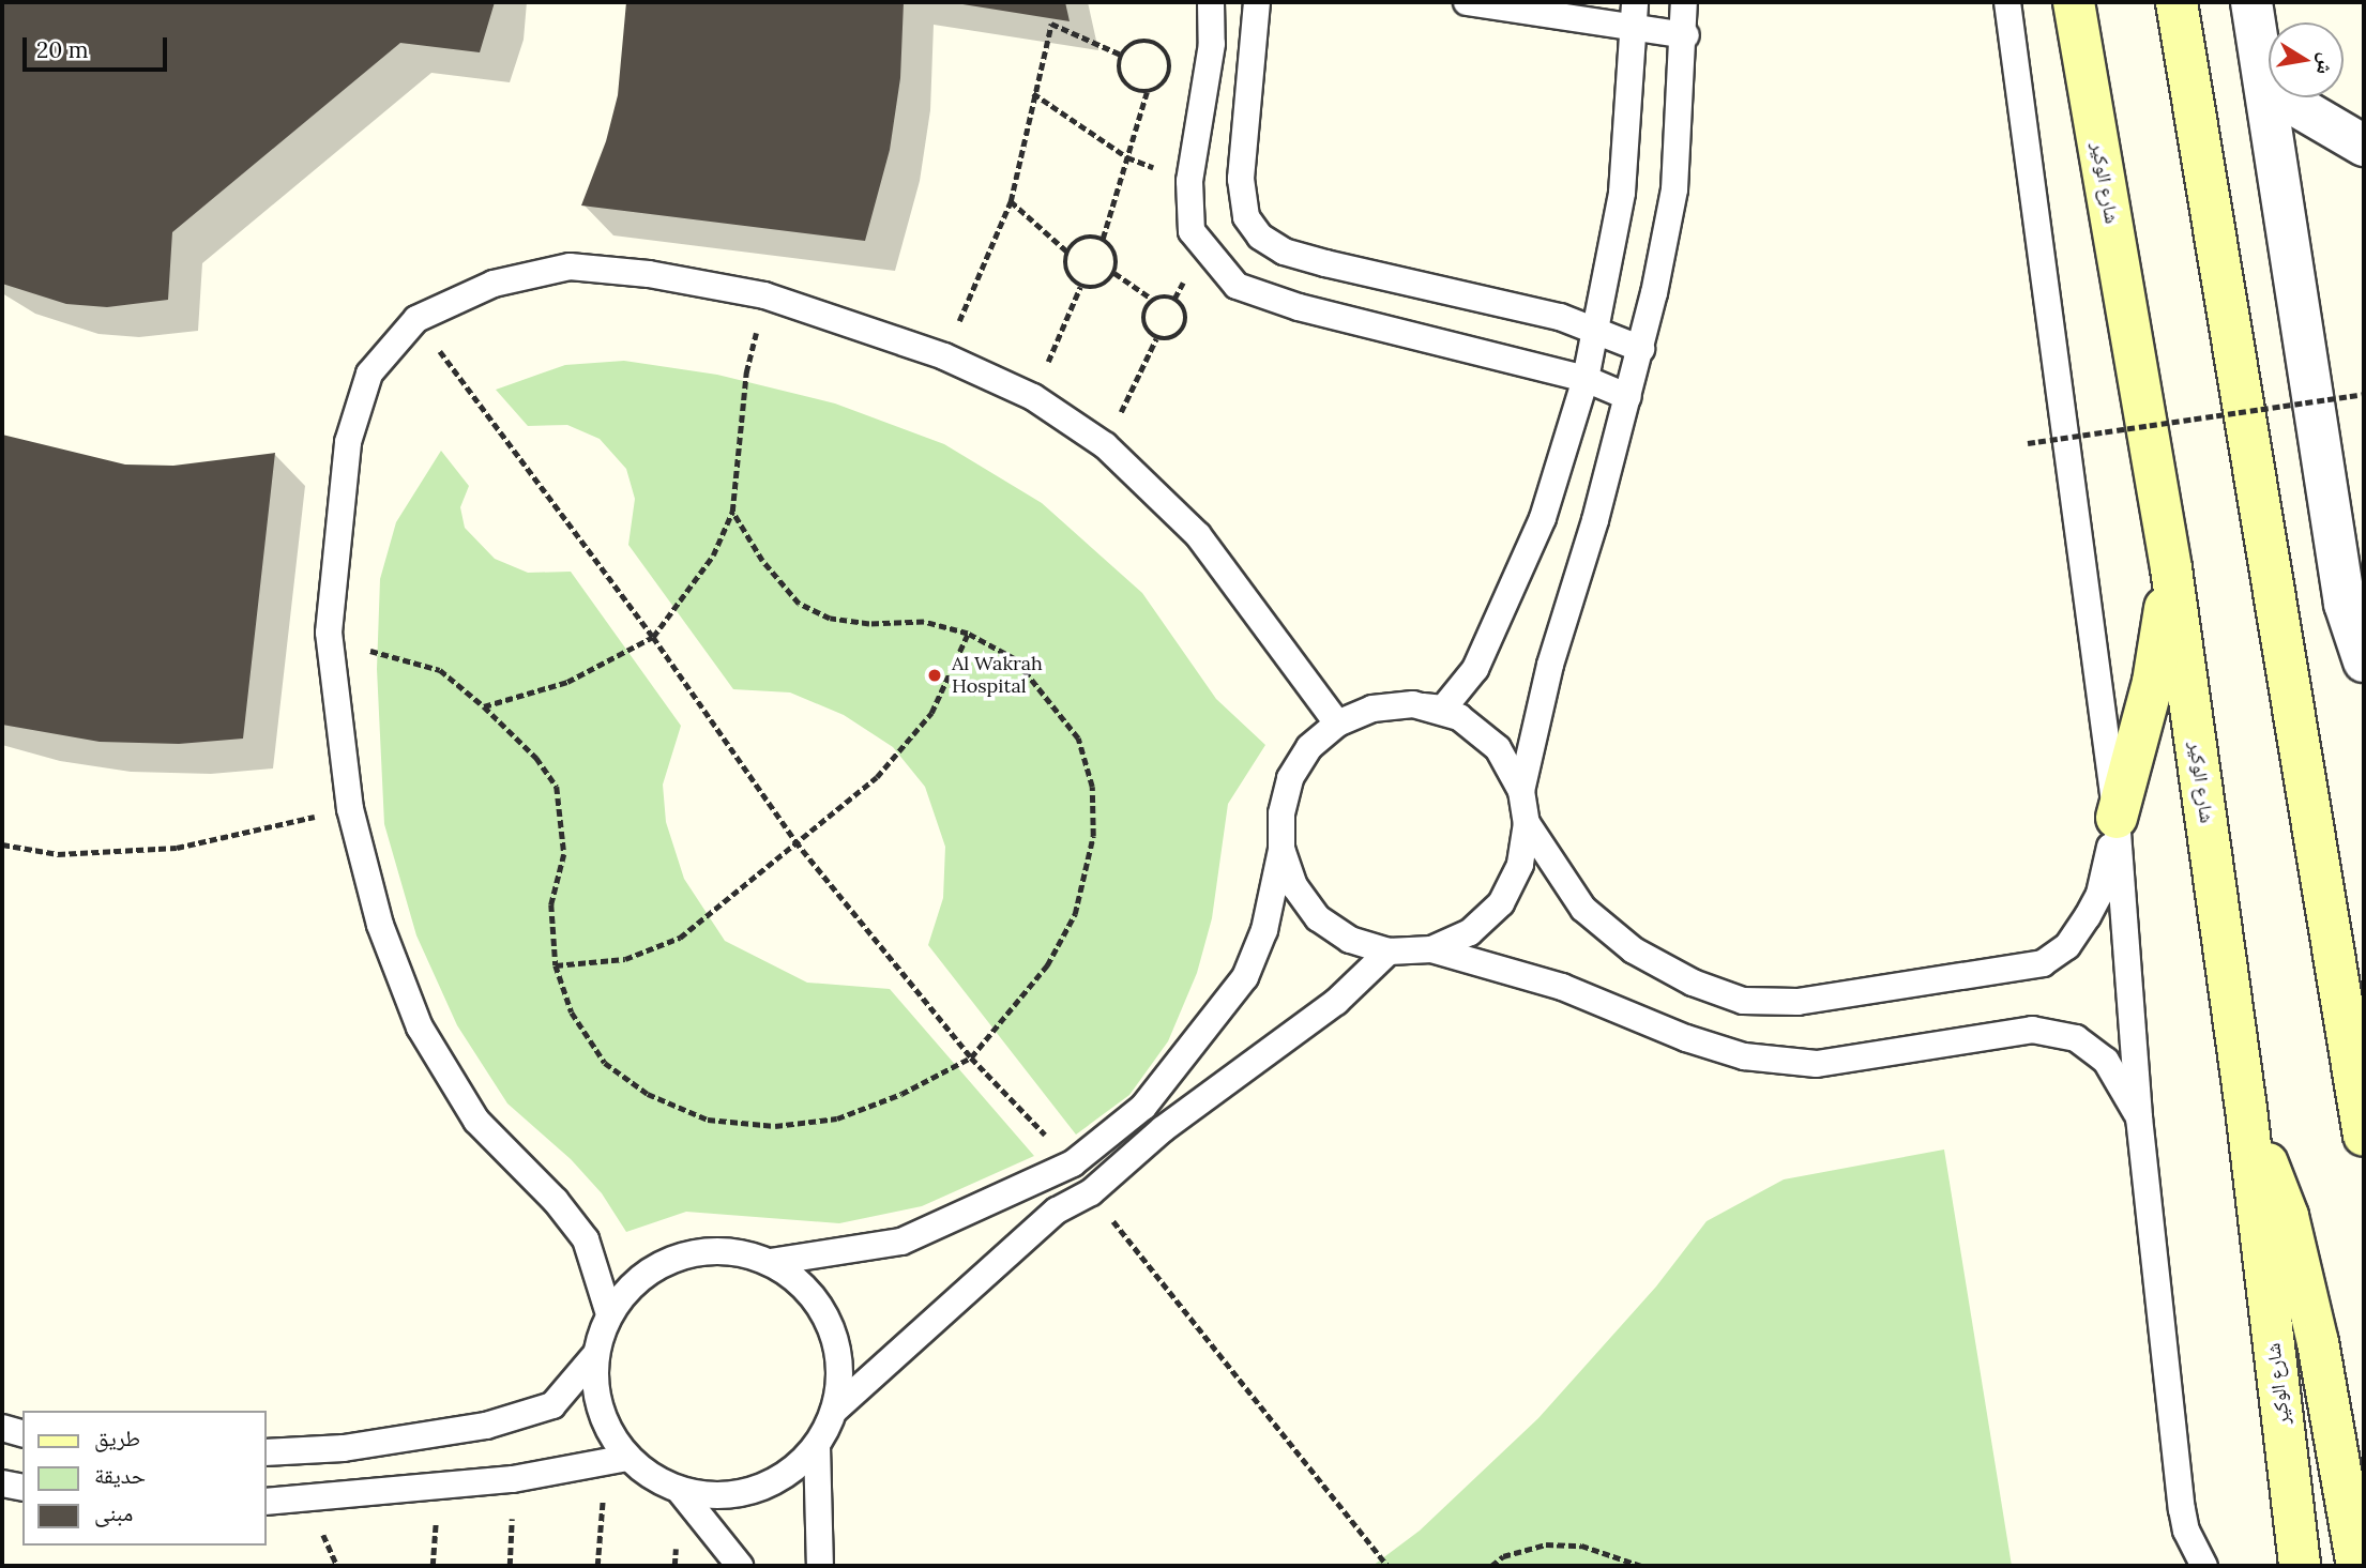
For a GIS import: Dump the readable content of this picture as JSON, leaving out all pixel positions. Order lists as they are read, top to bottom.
{
  "streets": {
    "main road": ["شارع الوكير"]
  },
  "places": ["Al Wakrah Hospital"],
  "legend": ["طريق", "حديقة", "مبنى"],
  "scale_bar": "20 m",
  "north": "right"
}
